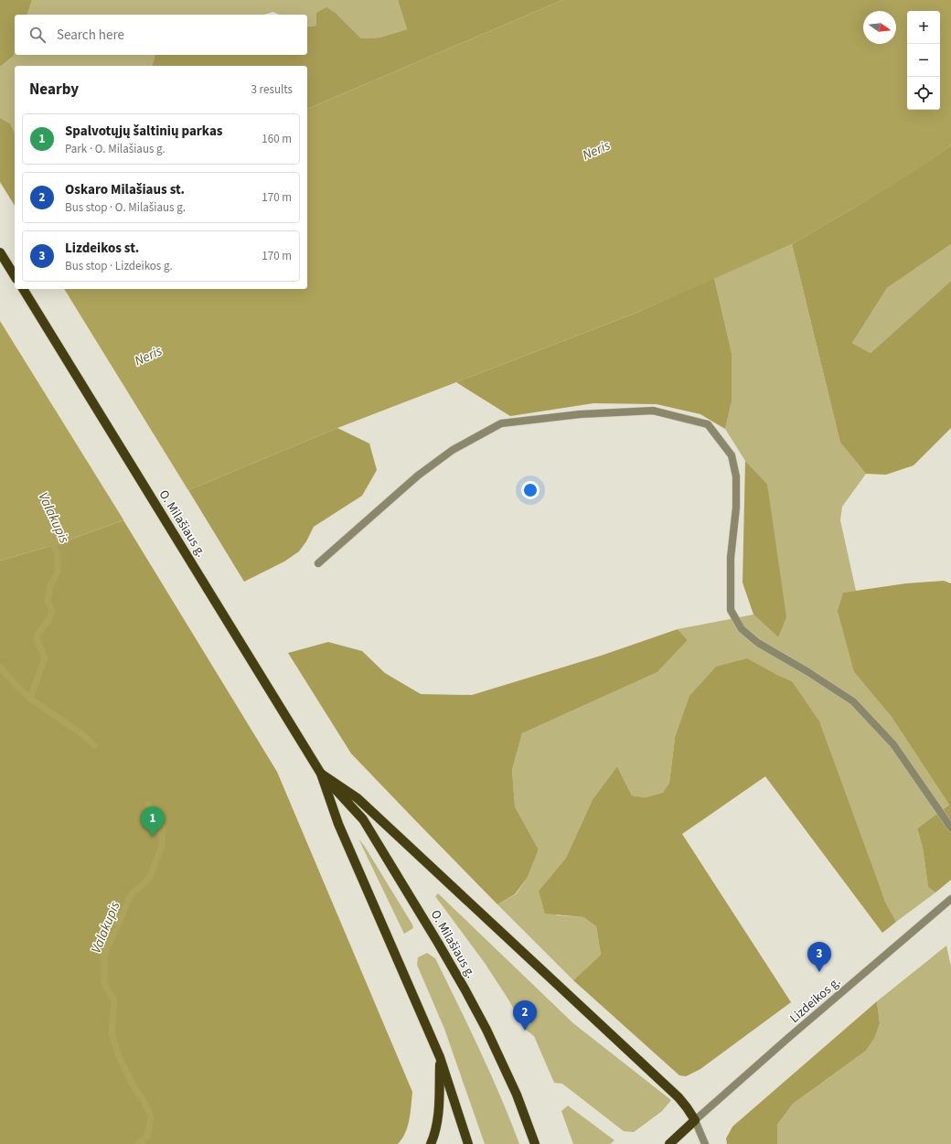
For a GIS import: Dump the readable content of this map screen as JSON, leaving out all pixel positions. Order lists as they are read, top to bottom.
{
  "streets": {
    "main road": ["O. Milašiaus g."],
    "street": ["Lizdeikos g."]
  },
  "water": ["Neris", "Valakupis"],
  "north": "right",
  "page": {
    "map_buttons": ["+", "−"],
    "search": "Search here",
    "heading": ["Nearby", "3 results"],
    "list": [
      {
        "mark": "1",
        "name": "Spalvotųjų šaltinių parkas",
        "note": "Park · O. Milašiaus g.",
        "value": "160 m"
      },
      {
        "mark": "2",
        "name": "Oskaro Milašiaus st.",
        "note": "Bus stop · O. Milašiaus g.",
        "value": "170 m"
      },
      {
        "mark": "3",
        "name": "Lizdeikos st.",
        "note": "Bus stop · Lizdeikos g.",
        "value": "170 m"
      }
    ],
    "pins": ["1", "3", "2"]
  }
}
